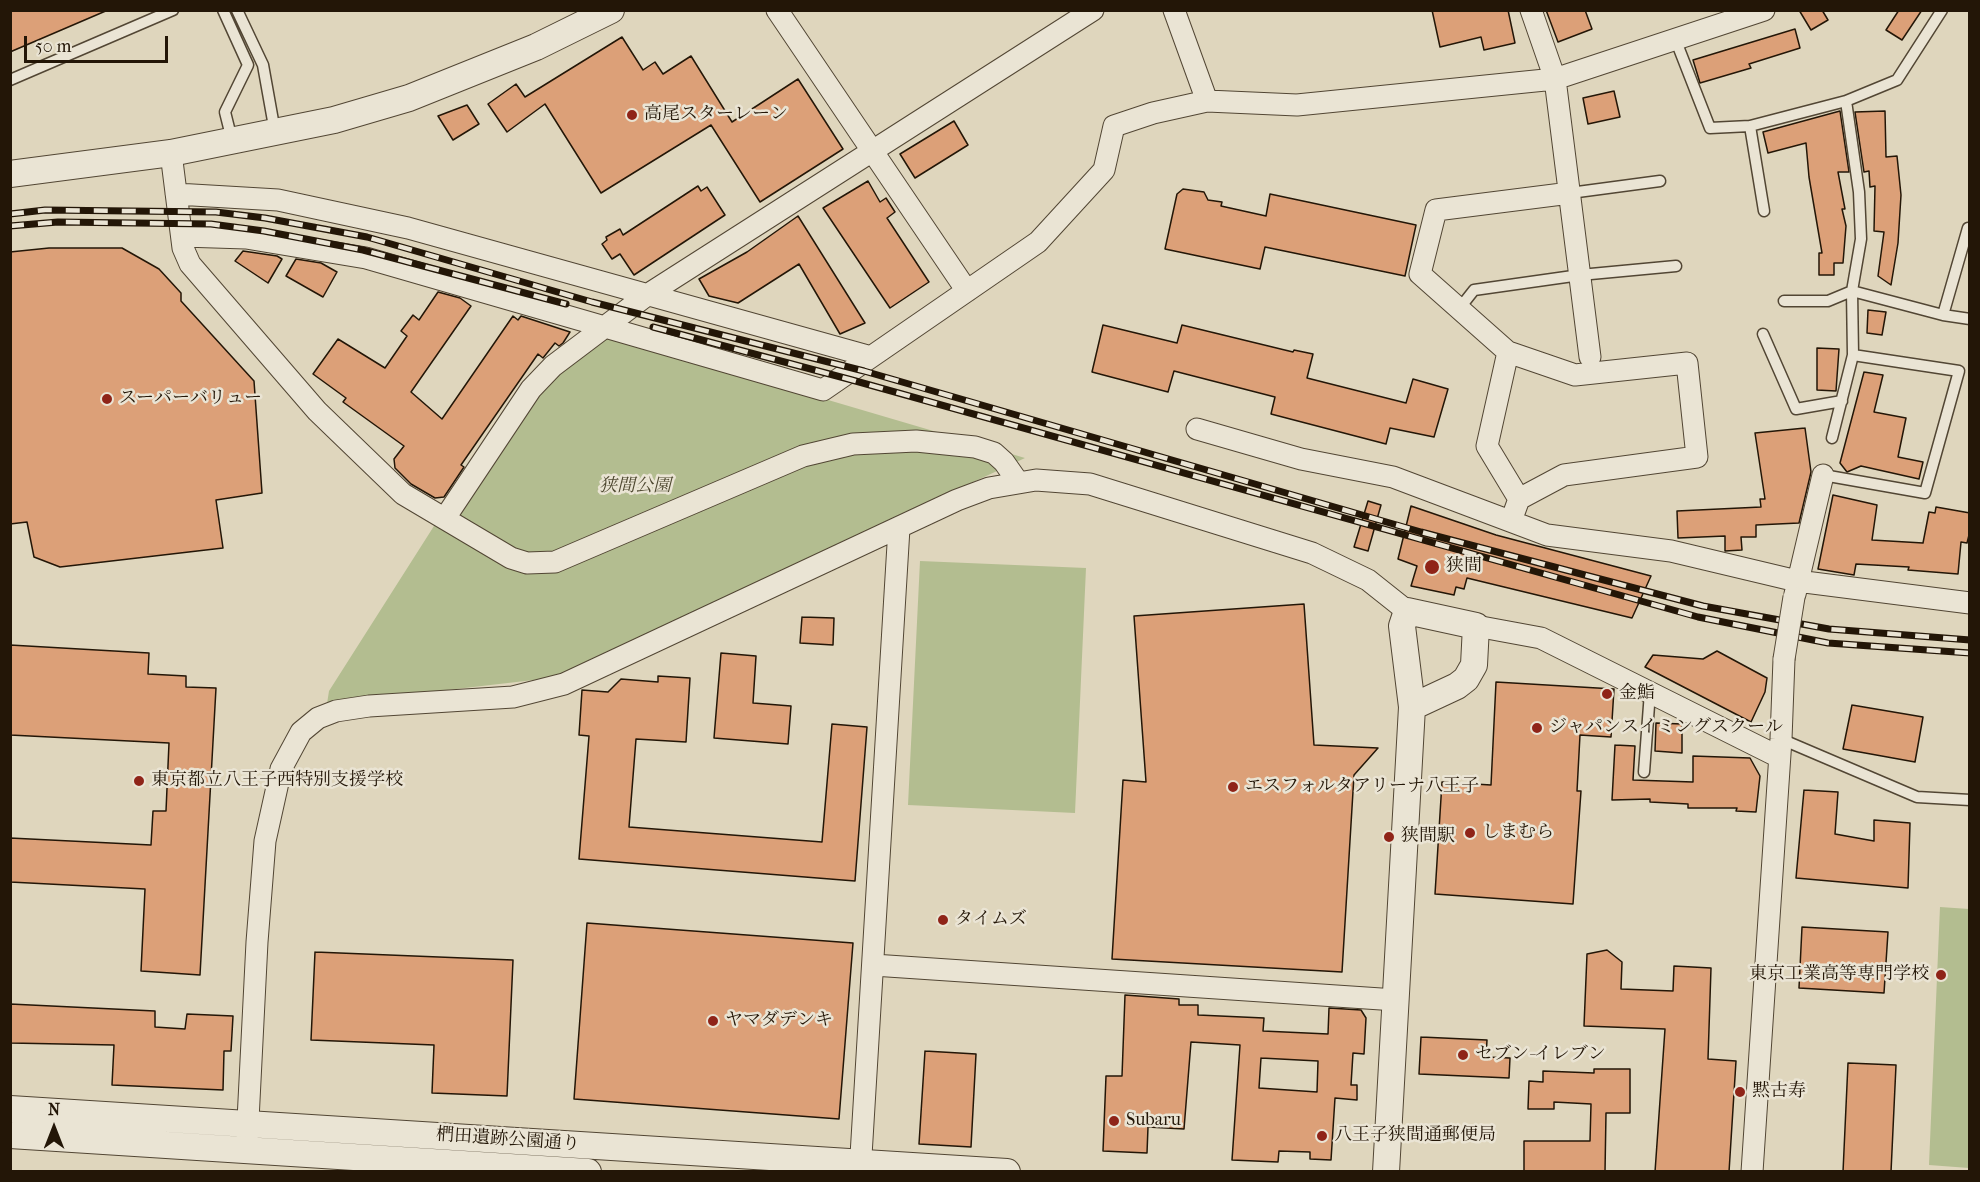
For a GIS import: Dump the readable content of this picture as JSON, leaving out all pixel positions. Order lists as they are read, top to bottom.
{
  "streets": {
    "street": ["椚田遺跡公園通り"]
  },
  "parks": ["狭間公園"],
  "places": [
    "高尾スターレーン",
    "スーパーバリュー",
    "狭間",
    "金鮨",
    "ジャパンスイミングスクール",
    "東京都立八王子西特別支援学校",
    "エスフォルタアリーナ八王子",
    "しまむら",
    "狭間駅",
    "タイムズ",
    "東京工業高等専門学校",
    "ヤマダデンキ",
    "セブン-イレブン",
    "黙古寿",
    "Subaru",
    "八王子狭間通郵便局"
  ],
  "scale_bar": "50 m",
  "north": "top"
}
